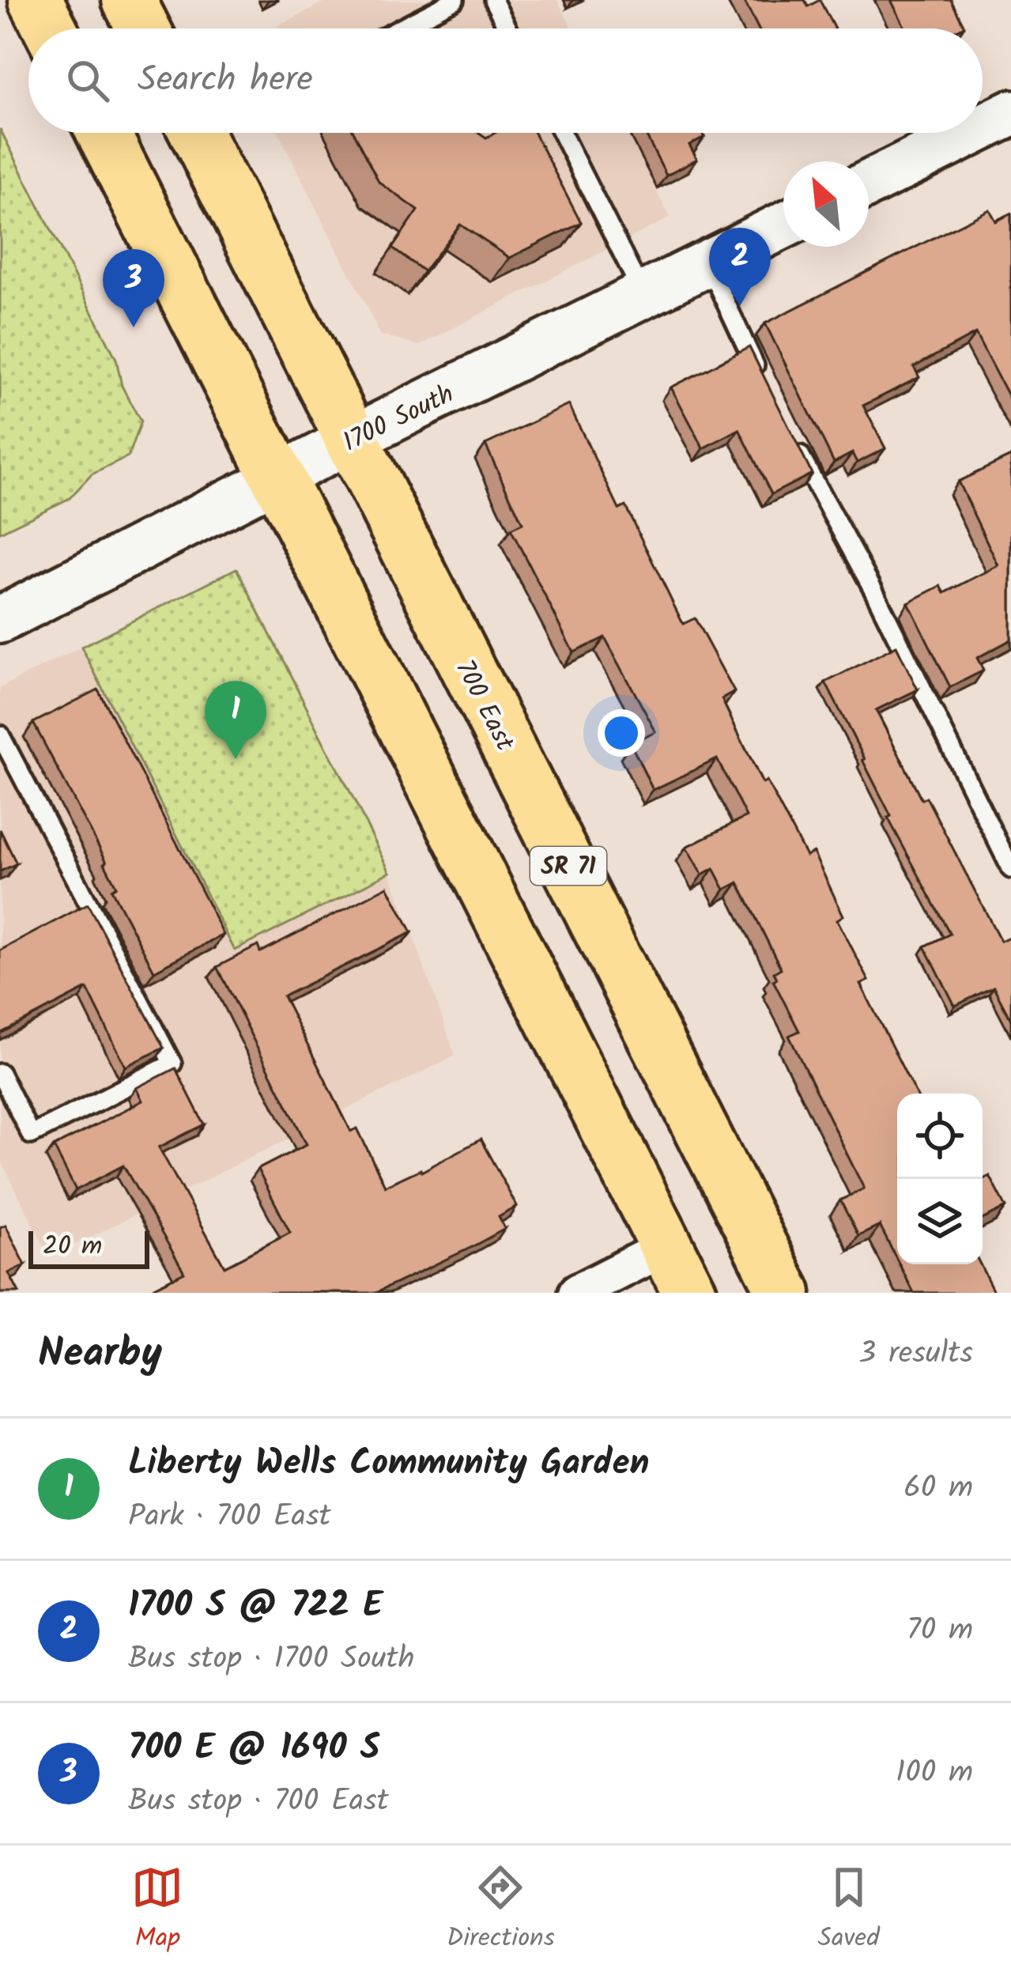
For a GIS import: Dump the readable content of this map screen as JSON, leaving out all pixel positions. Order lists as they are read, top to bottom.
{
  "streets": {
    "main road": ["700 East", "SR 71"],
    "street": ["1700 South"]
  },
  "crossings": [
    ["1700 South", "700 East"]
  ],
  "scale_bar": "20 m",
  "north": "top left",
  "page": {
    "search": "Search here",
    "pins": ["2", "3", "1"],
    "scale": "20 m",
    "heading": ["Nearby", "3 results"],
    "list": [
      {
        "mark": "1",
        "name": "Liberty Wells Community Garden",
        "note": "Park · 700 East",
        "value": "60 m"
      },
      {
        "mark": "2",
        "name": "1700 S @ 722 E",
        "note": "Bus stop · 1700 South",
        "value": "70 m"
      },
      {
        "mark": "3",
        "name": "700 E @ 1690 S",
        "note": "Bus stop · 700 East",
        "value": "100 m"
      }
    ],
    "nav": ["Map", "Directions", "Saved"]
  }
}
